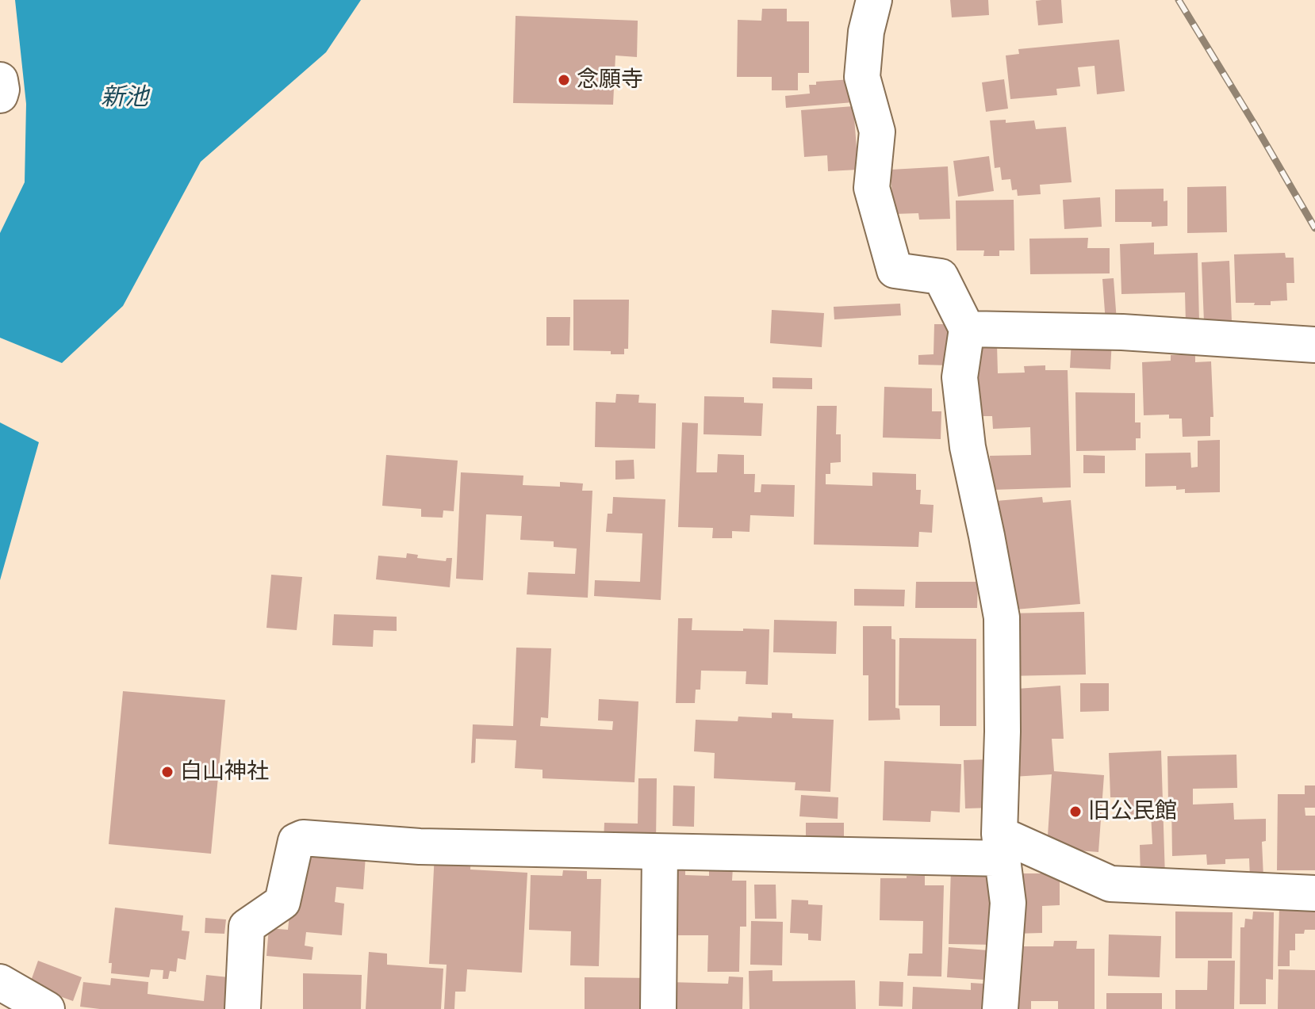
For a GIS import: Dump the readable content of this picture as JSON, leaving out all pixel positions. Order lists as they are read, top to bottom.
{
  "water": ["新池"],
  "places": ["念願寺", "白山神社", "旧公民館"]
}
